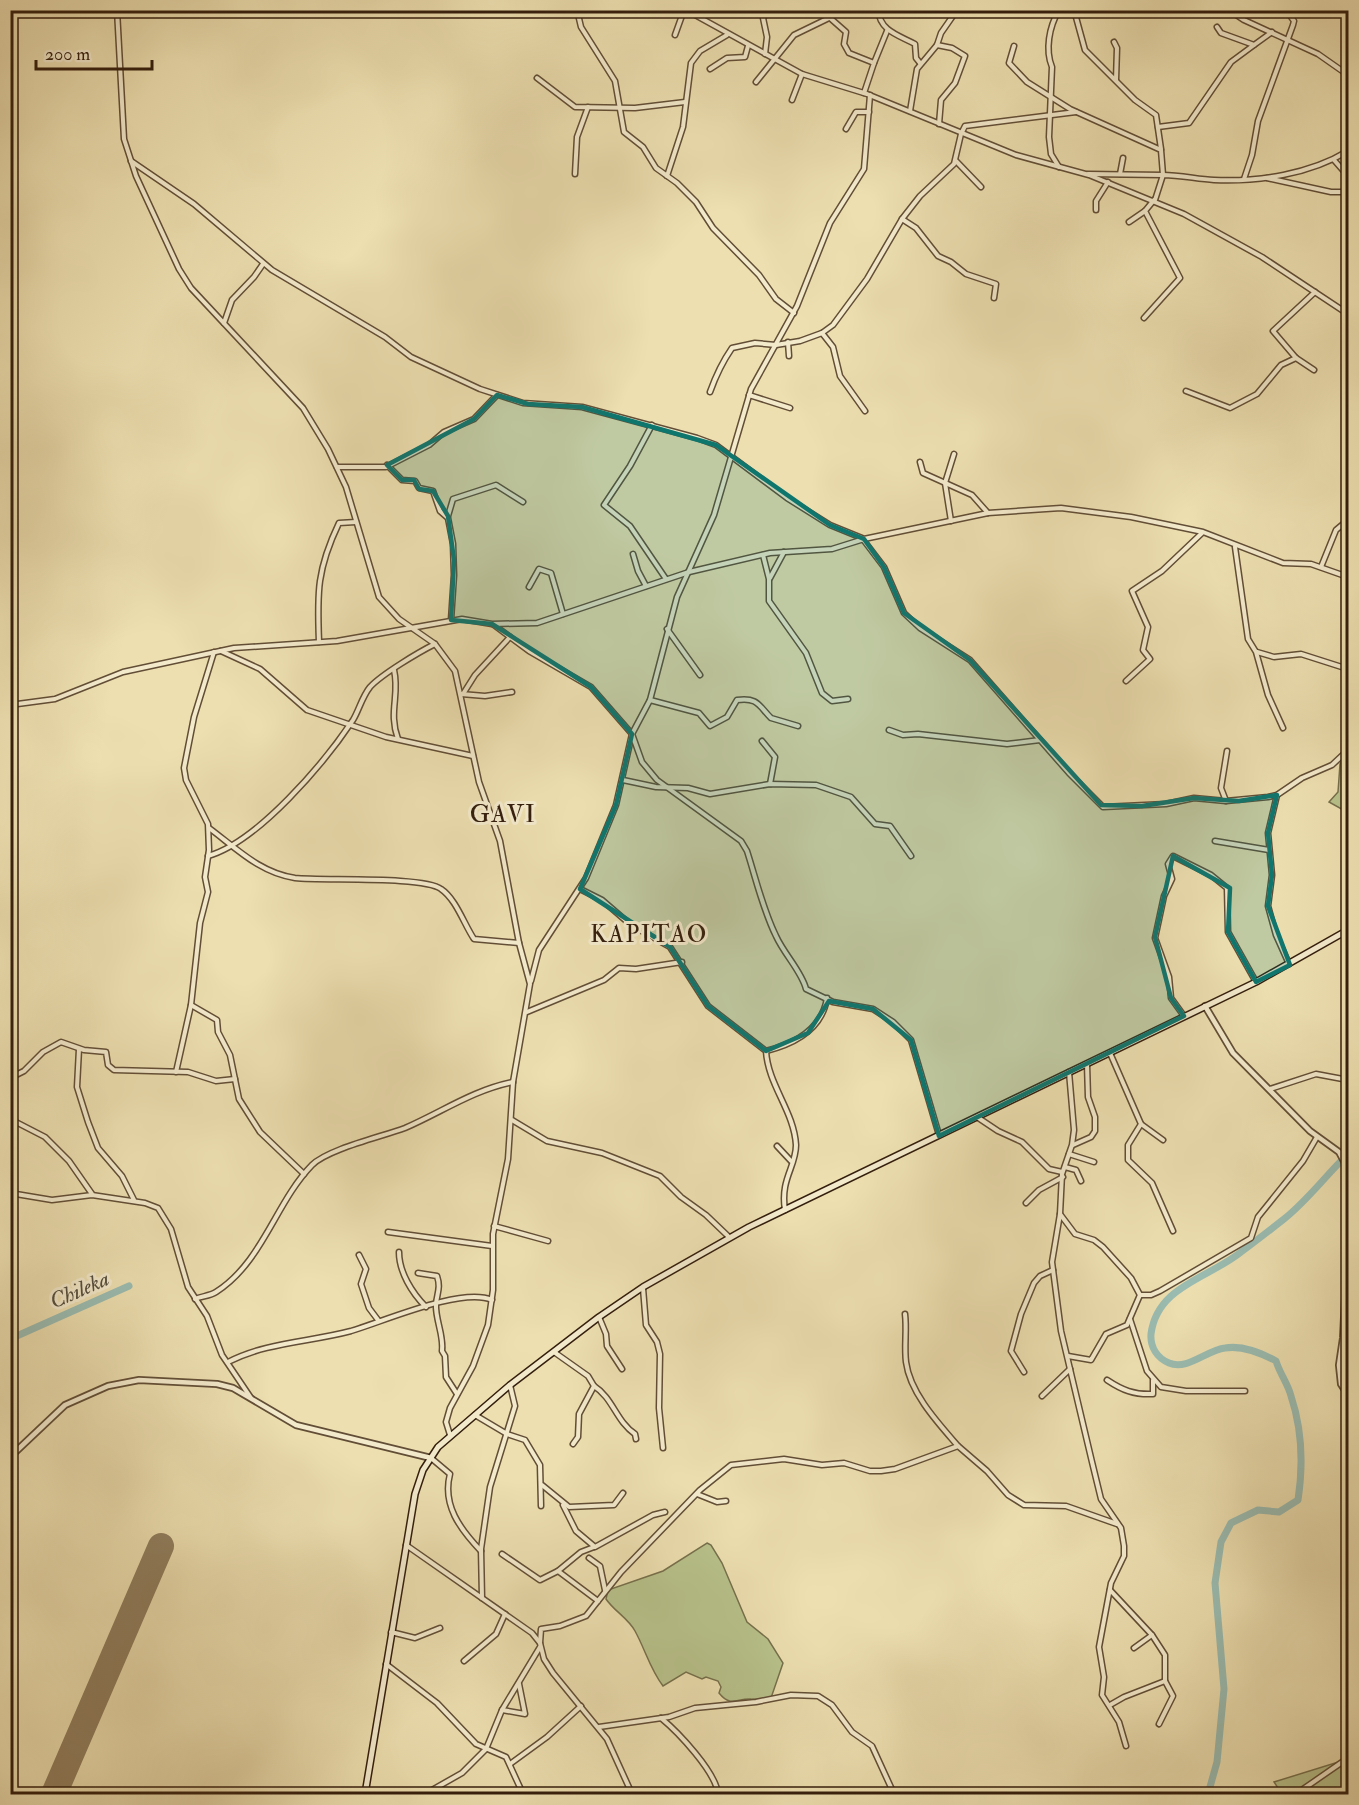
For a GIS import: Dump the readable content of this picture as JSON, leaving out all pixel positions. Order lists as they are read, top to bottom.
{
  "districts": ["GAVI", "KAPITAO"],
  "water": ["Chileka"],
  "scale_bar": "200 m"
}
